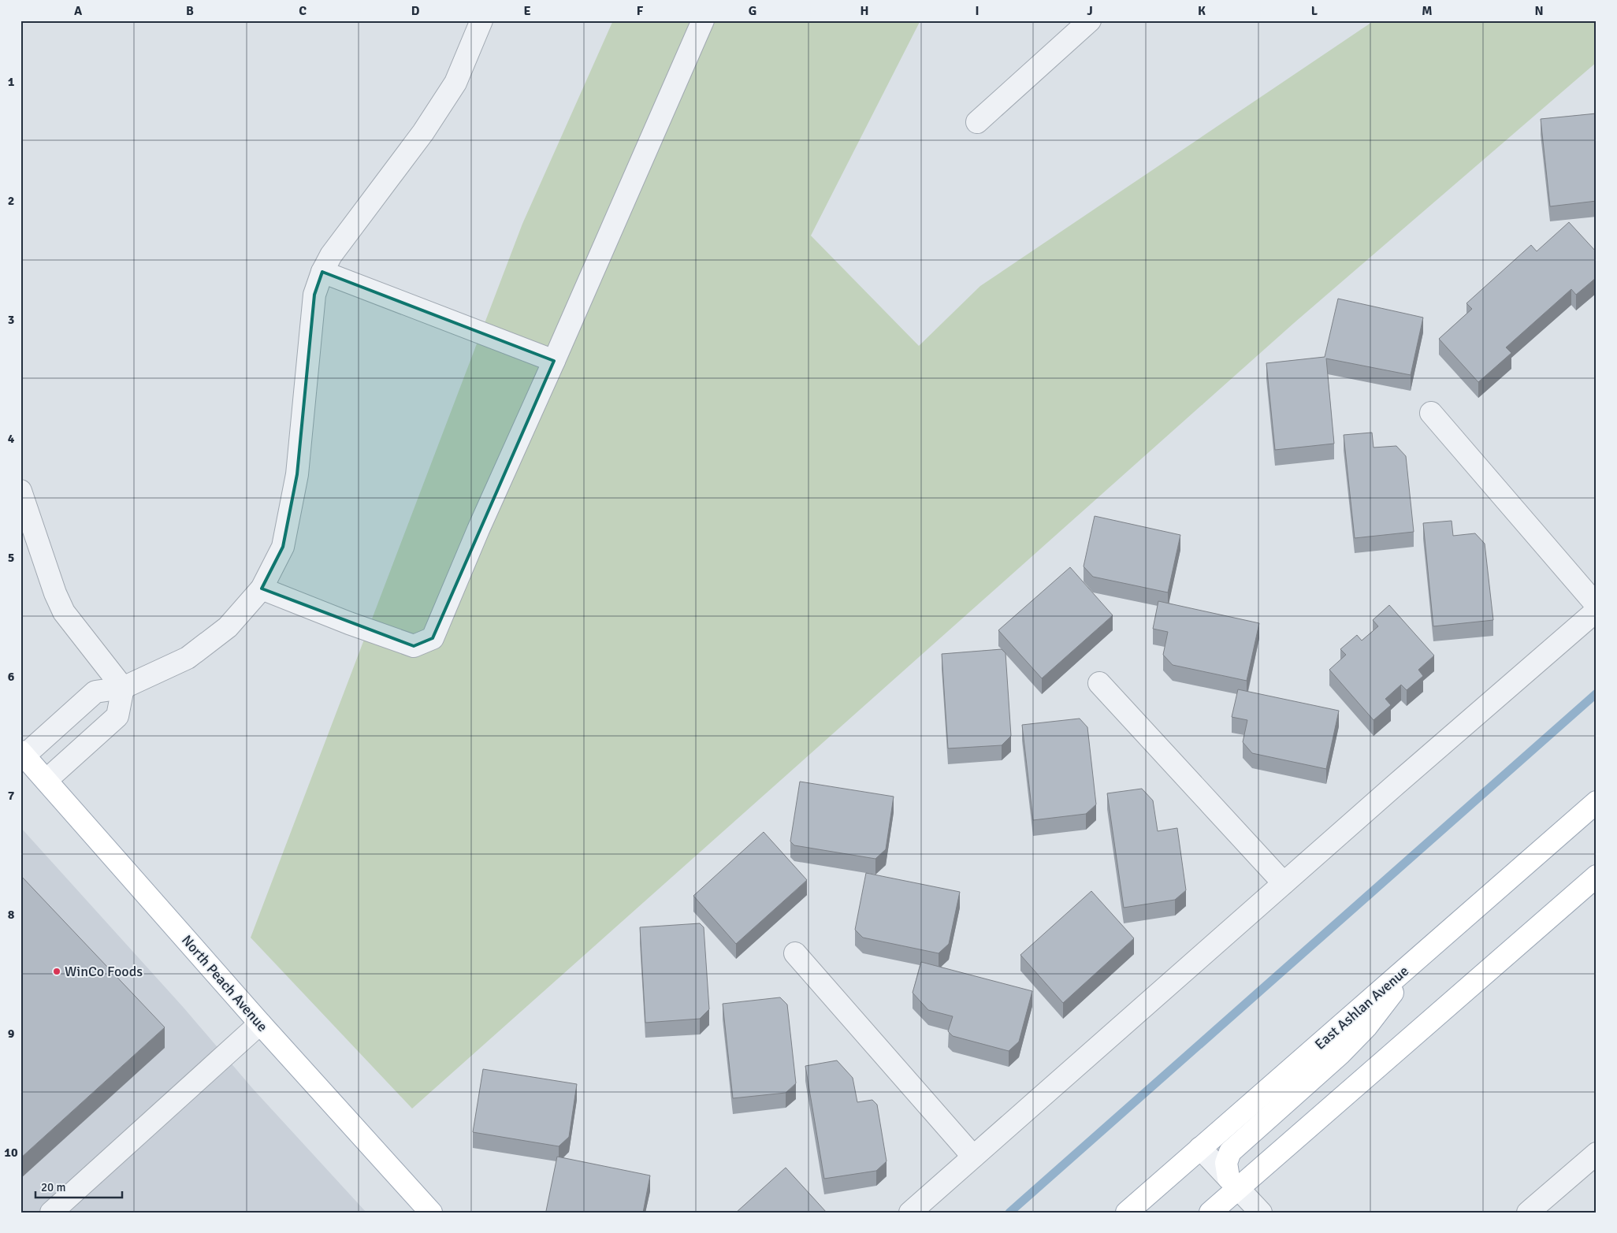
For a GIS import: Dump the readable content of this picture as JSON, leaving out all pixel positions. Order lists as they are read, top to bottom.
{
  "streets": {
    "main road": ["North Peach Avenue", "East Ashlan Avenue"]
  },
  "places": ["WinCo Foods"],
  "scale_bar": "20 m",
  "grid": {
    "columns": [
      "A",
      "B",
      "C",
      "D",
      "E",
      "F",
      "G",
      "H",
      "I",
      "J",
      "K",
      "L",
      "M",
      "N"
    ],
    "rows": [
      "1",
      "2",
      "3",
      "4",
      "5",
      "6",
      "7",
      "8",
      "9",
      "10"
    ]
  }
}
